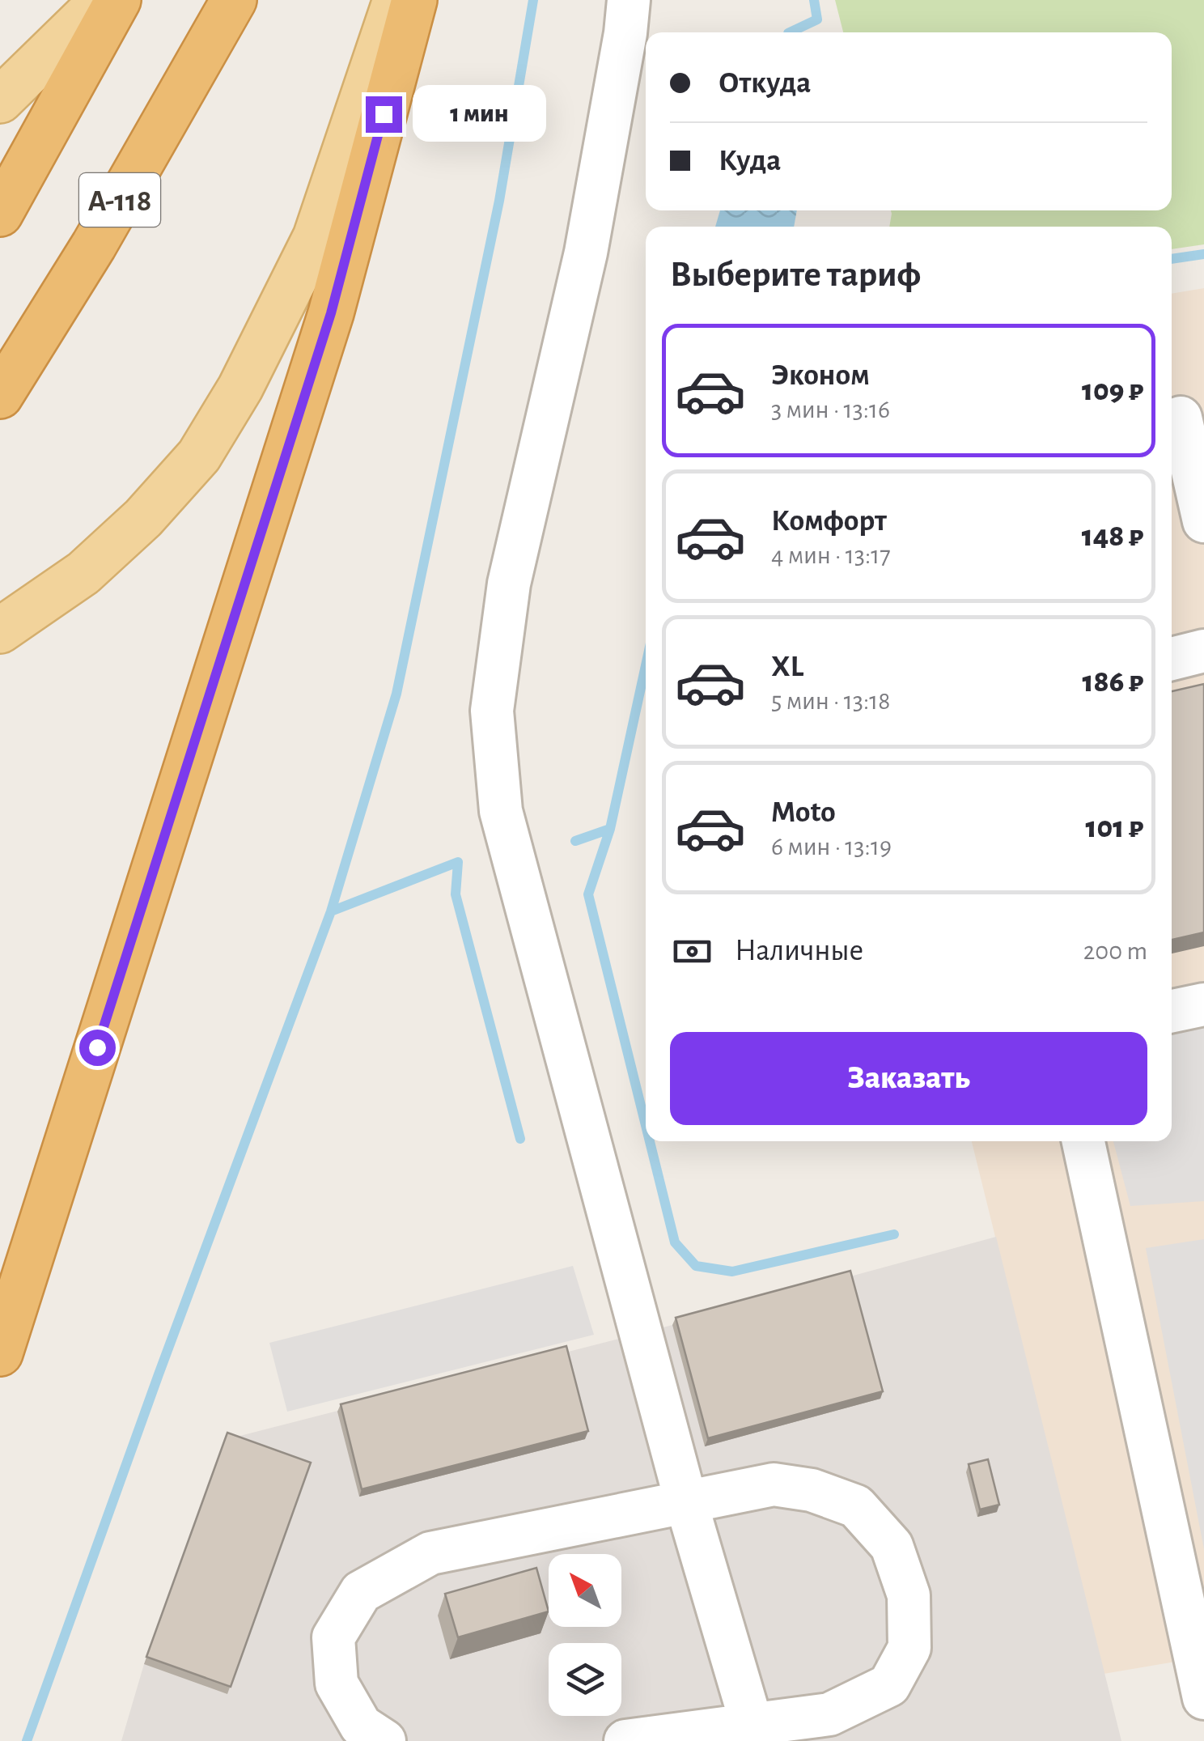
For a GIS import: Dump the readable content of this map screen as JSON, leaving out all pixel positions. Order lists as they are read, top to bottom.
{
  "streets": {
    "highway": ["А-118"]
  },
  "north": "top left",
  "page": {
    "banner": ["Откуда", "Куда"],
    "bubble": "1 мин",
    "heading": "Выберите тариф",
    "list": [
      {
        "name": "Эконом",
        "note": "3 мин · 13:16",
        "value": "109 ₽"
      },
      {
        "name": "Комфорт",
        "note": "4 мин · 13:17",
        "value": "148 ₽"
      },
      {
        "name": "XL",
        "note": "5 мин · 13:18",
        "value": "186 ₽"
      },
      {
        "name": "Moto",
        "note": "6 мин · 13:19",
        "value": "101 ₽"
      }
    ],
    "pay": ["Наличные", "200 m"],
    "buttons": "Заказать"
  }
}
